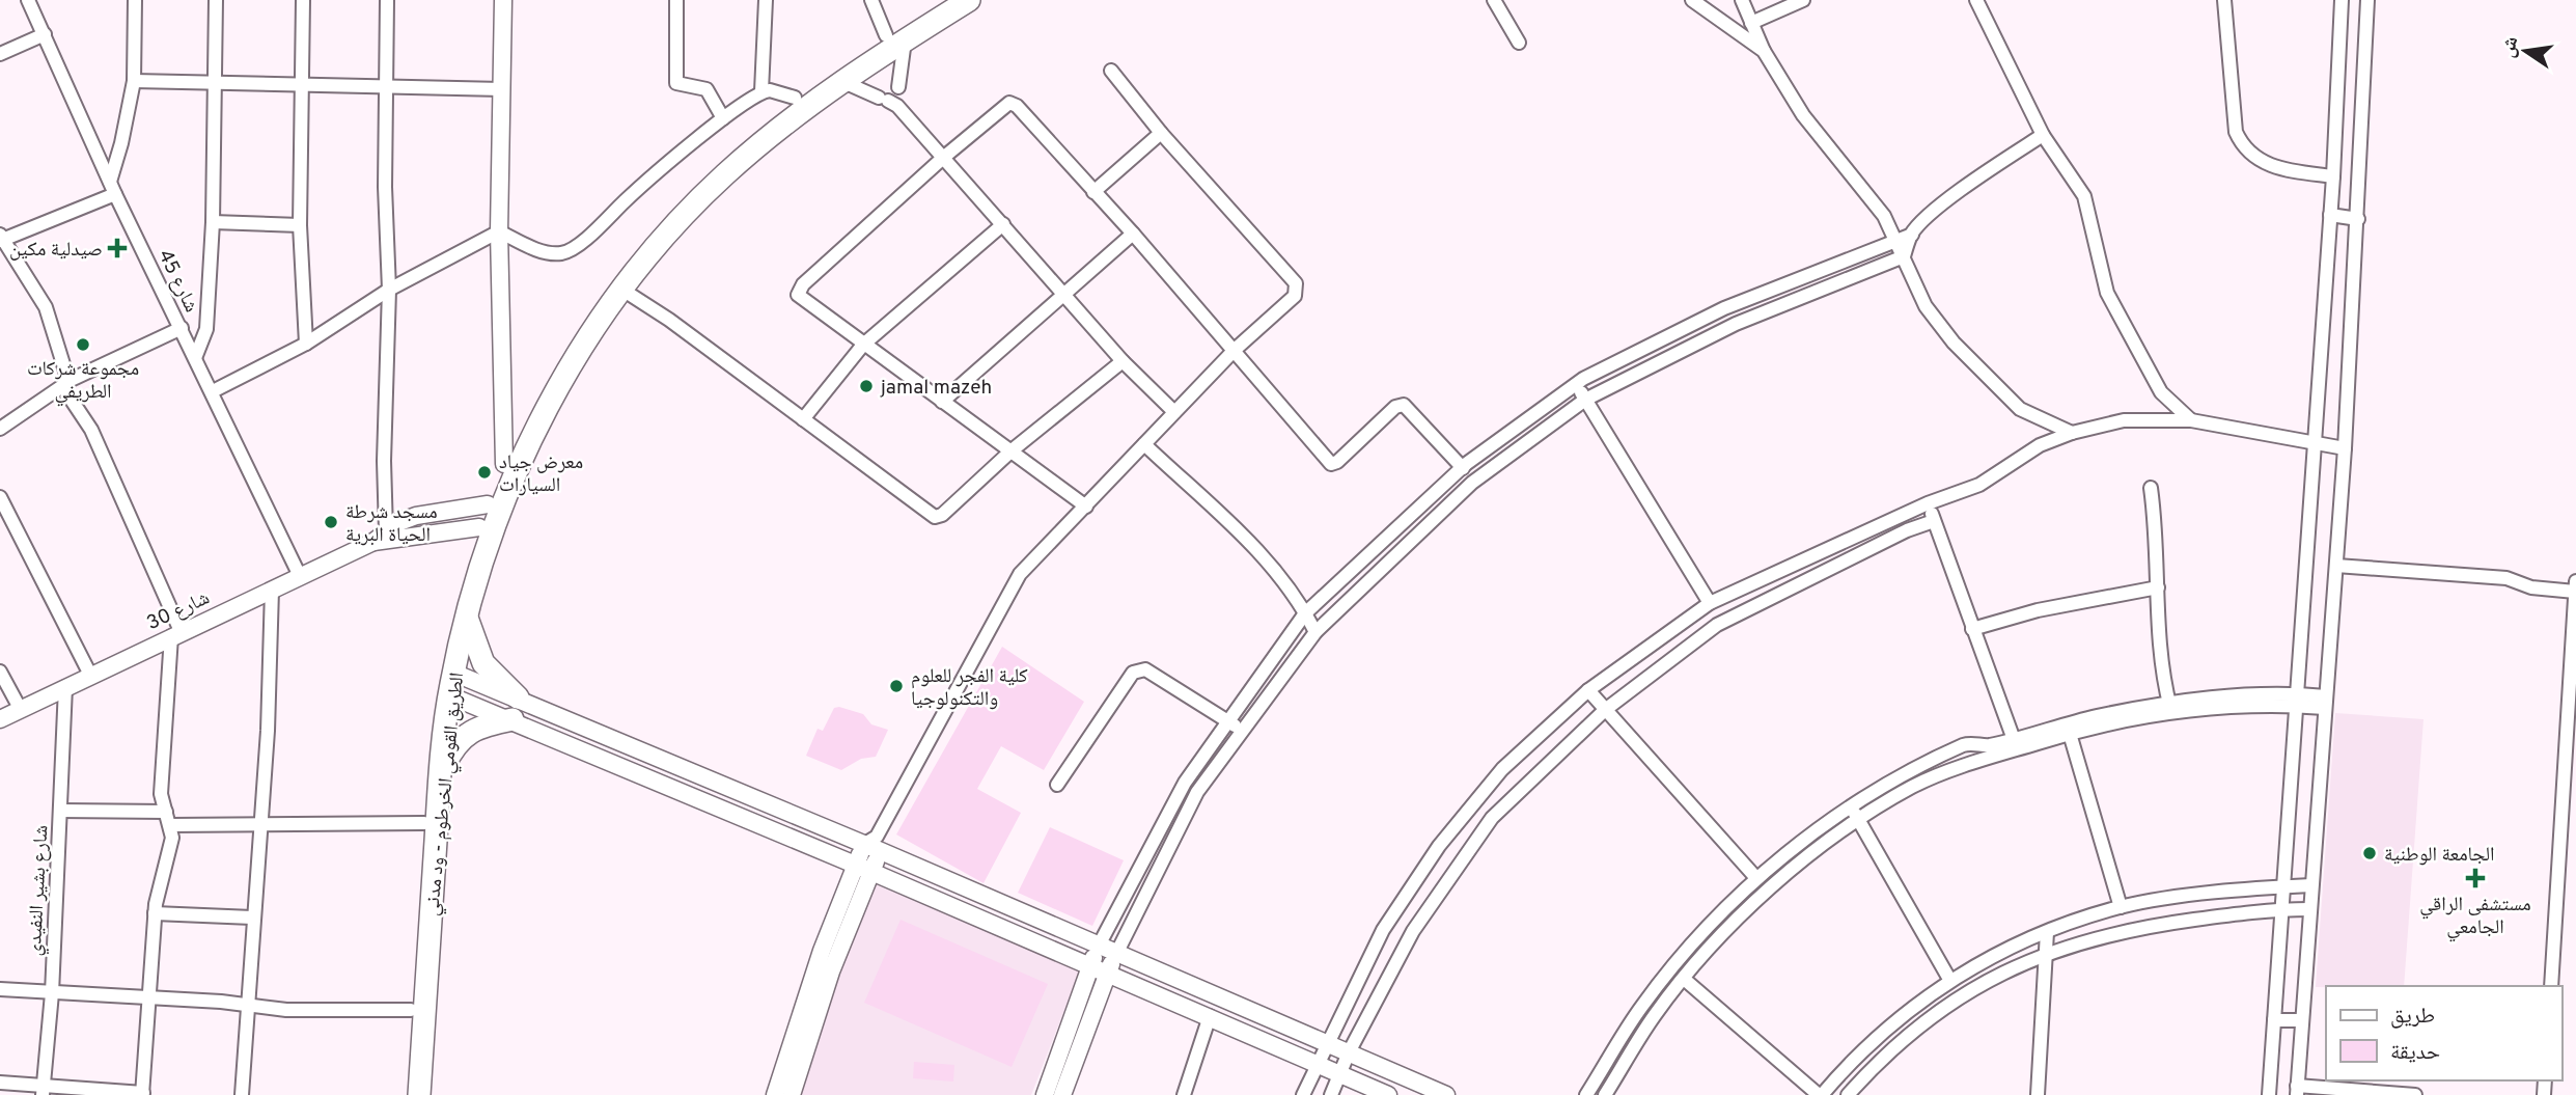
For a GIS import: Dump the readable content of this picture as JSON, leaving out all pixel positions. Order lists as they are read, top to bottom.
{
  "streets": {
    "highway": ["الطريق القومي الخرطوم - ود مدني"],
    "street": ["شارع 45", "شارع 30", "شارع بشير النفيدي"]
  },
  "crossings": [
    ["شارع 45", "شارع 30"],
    ["شارع 30", "الطريق القومي الخرطوم - ود مدني"],
    ["شارع 30", "شارع بشير النفيدي"]
  ],
  "places": {
    "health": ["صيدلية مكين", "مستشفى الراقي الجامعي"],
    "other": [
      "مجموعة شركات الطريفي",
      "jamal mazeh",
      "معرض جياد السيارات",
      "مسجد شرطة الحياة البرية",
      "كلية الفجر للعلوم والتكنولوجيا",
      "الجامعة الوطنية"
    ]
  },
  "legend": ["طريق", "حديقة"],
  "north": "left"
}
